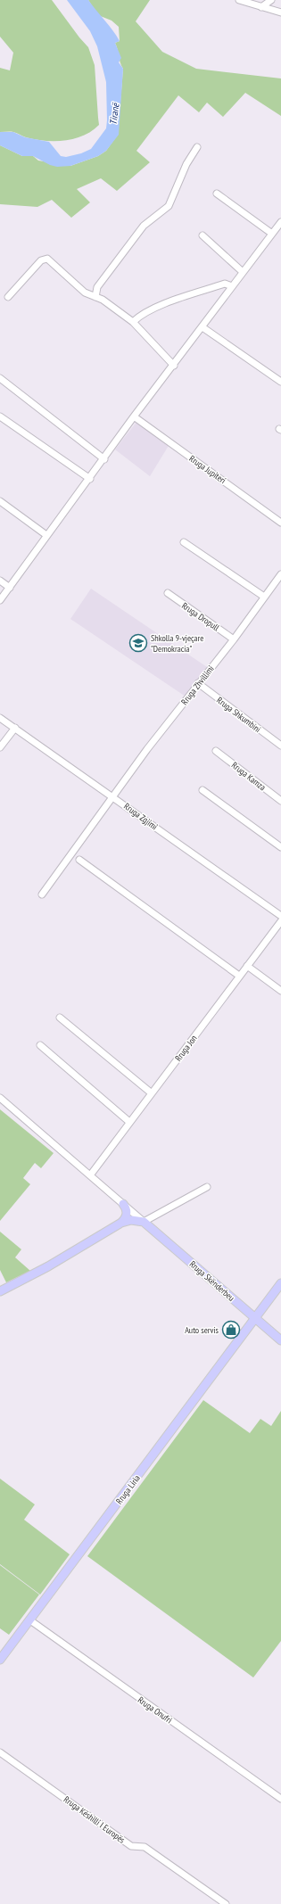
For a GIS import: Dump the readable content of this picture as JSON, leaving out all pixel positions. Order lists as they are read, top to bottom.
{
  "streets": {
    "main road": ["Rruga Skënderbeu", "Rruga Liria"],
    "street": [
      "Rruga Jupiteri",
      "Rruga Dropull",
      "Rruga Zhvillimi",
      "Rruga Shkumbini",
      "Rruga Kamza",
      "Rruga Zgjimi",
      "Rruga Jon",
      "Rruga Onufri",
      "Rruga Këshilli I Europës"
    ]
  },
  "crossings": [
    ["Rruga Dropull", "Rruga Zhvillimi"],
    ["Rruga Zhvillimi", "Rruga Shkumbini"],
    ["Rruga Zhvillimi", "Rruga Zgjimi"],
    ["Rruga Skënderbeu", "Rruga Liria"],
    ["Rruga Liria", "Rruga Onufri"]
  ],
  "water": ["Tiranë"],
  "places": {
    "school or university": ["Shkolla 9-vjeçare \"Demokracia\""],
    "shop": ["Auto servis"]
  }
}
